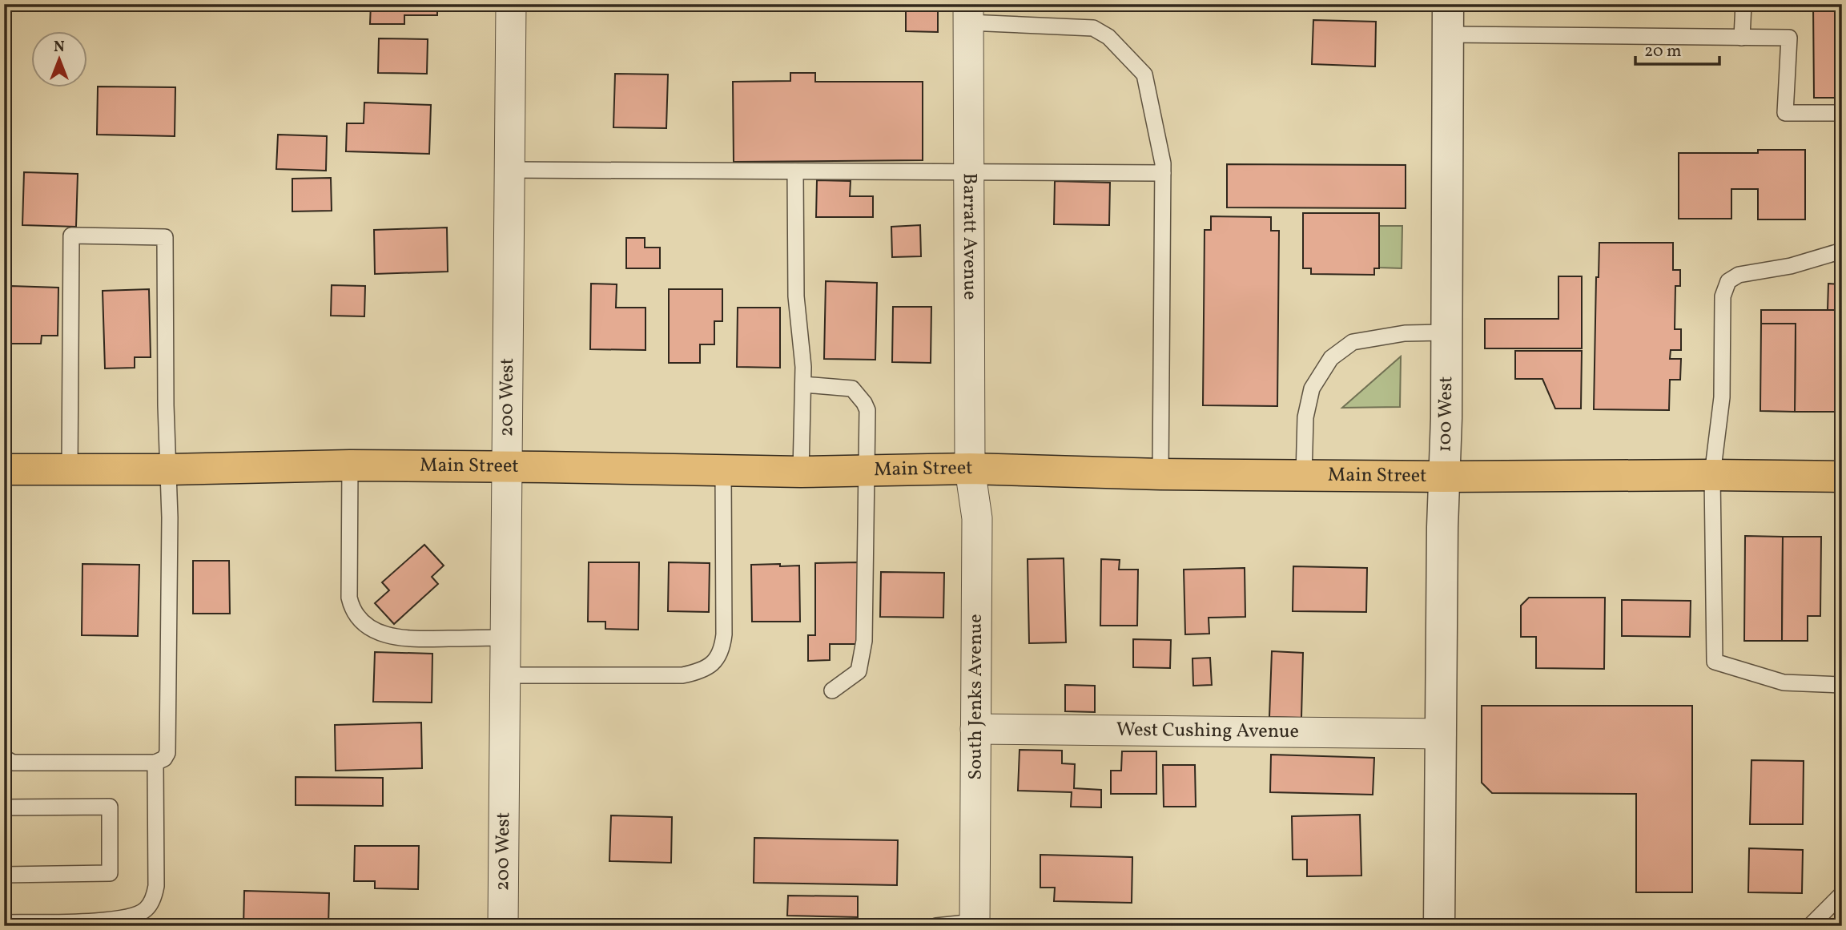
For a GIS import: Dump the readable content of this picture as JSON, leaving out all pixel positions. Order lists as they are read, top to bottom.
{
  "streets": {
    "main road": ["Main Street"],
    "street": [
      "Barratt Avenue",
      "200 West",
      "100 West",
      "South Jenks Avenue",
      "West Cushing Avenue"
    ]
  },
  "crossings": [
    ["Barratt Avenue", "Main Street"],
    ["Barratt Avenue", "South Jenks Avenue"],
    ["200 West", "Main Street"],
    ["100 West", "Main Street"],
    ["100 West", "West Cushing Avenue"],
    ["Main Street", "South Jenks Avenue"],
    ["South Jenks Avenue", "West Cushing Avenue"]
  ],
  "scale_bar": "20 m",
  "north": "top"
}
